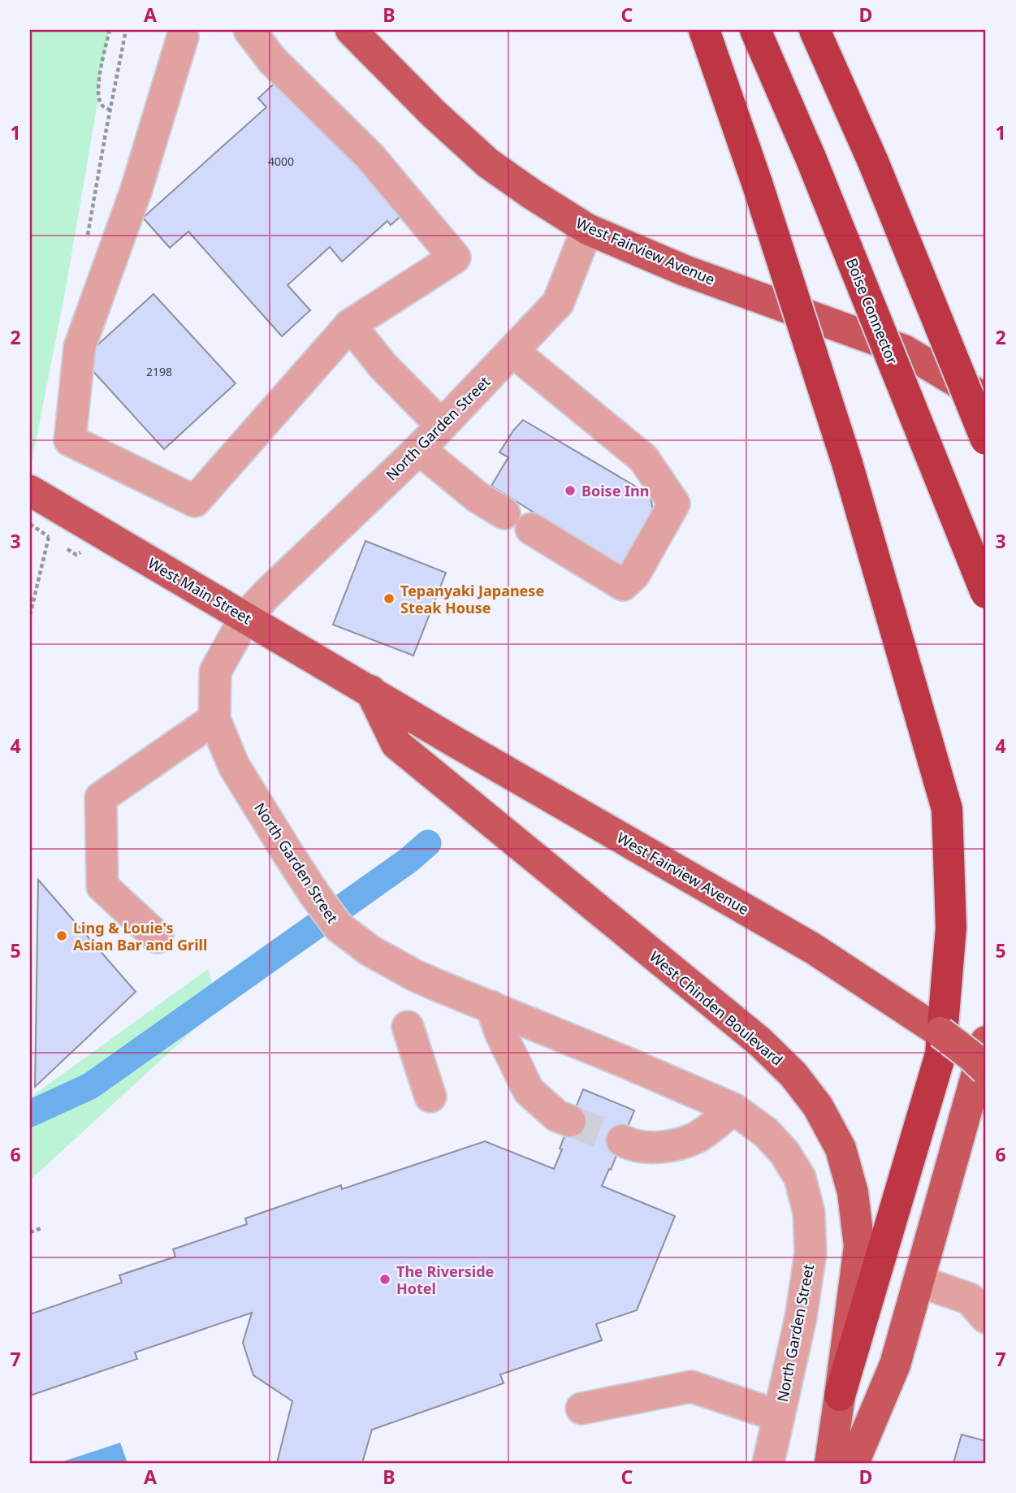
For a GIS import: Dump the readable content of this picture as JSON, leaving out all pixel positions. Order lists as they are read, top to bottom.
{
  "streets": {
    "highway": ["Boise Connector"],
    "main road": ["West Fairview Avenue", "West Main Street", "West Chinden Boulevard"],
    "street": ["North Garden Street"]
  },
  "crossings": [
    ["West Fairview Avenue", "North Garden Street"],
    ["West Fairview Avenue", "West Main Street"],
    ["West Fairview Avenue", "West Chinden Boulevard"],
    ["North Garden Street", "West Main Street"],
    ["West Main Street", "West Chinden Boulevard"]
  ],
  "places": [
    "Boise Inn",
    "Tepanyaki Japanese Steak House",
    "Ling & Louie's Asian Bar and Grill",
    "The Riverside Hotel"
  ],
  "house_numbers": ["4000", "2198"],
  "grid": {
    "columns": [
      "A",
      "B",
      "C",
      "D"
    ],
    "rows": [
      "1",
      "2",
      "3",
      "4",
      "5",
      "6",
      "7"
    ]
  }
}
